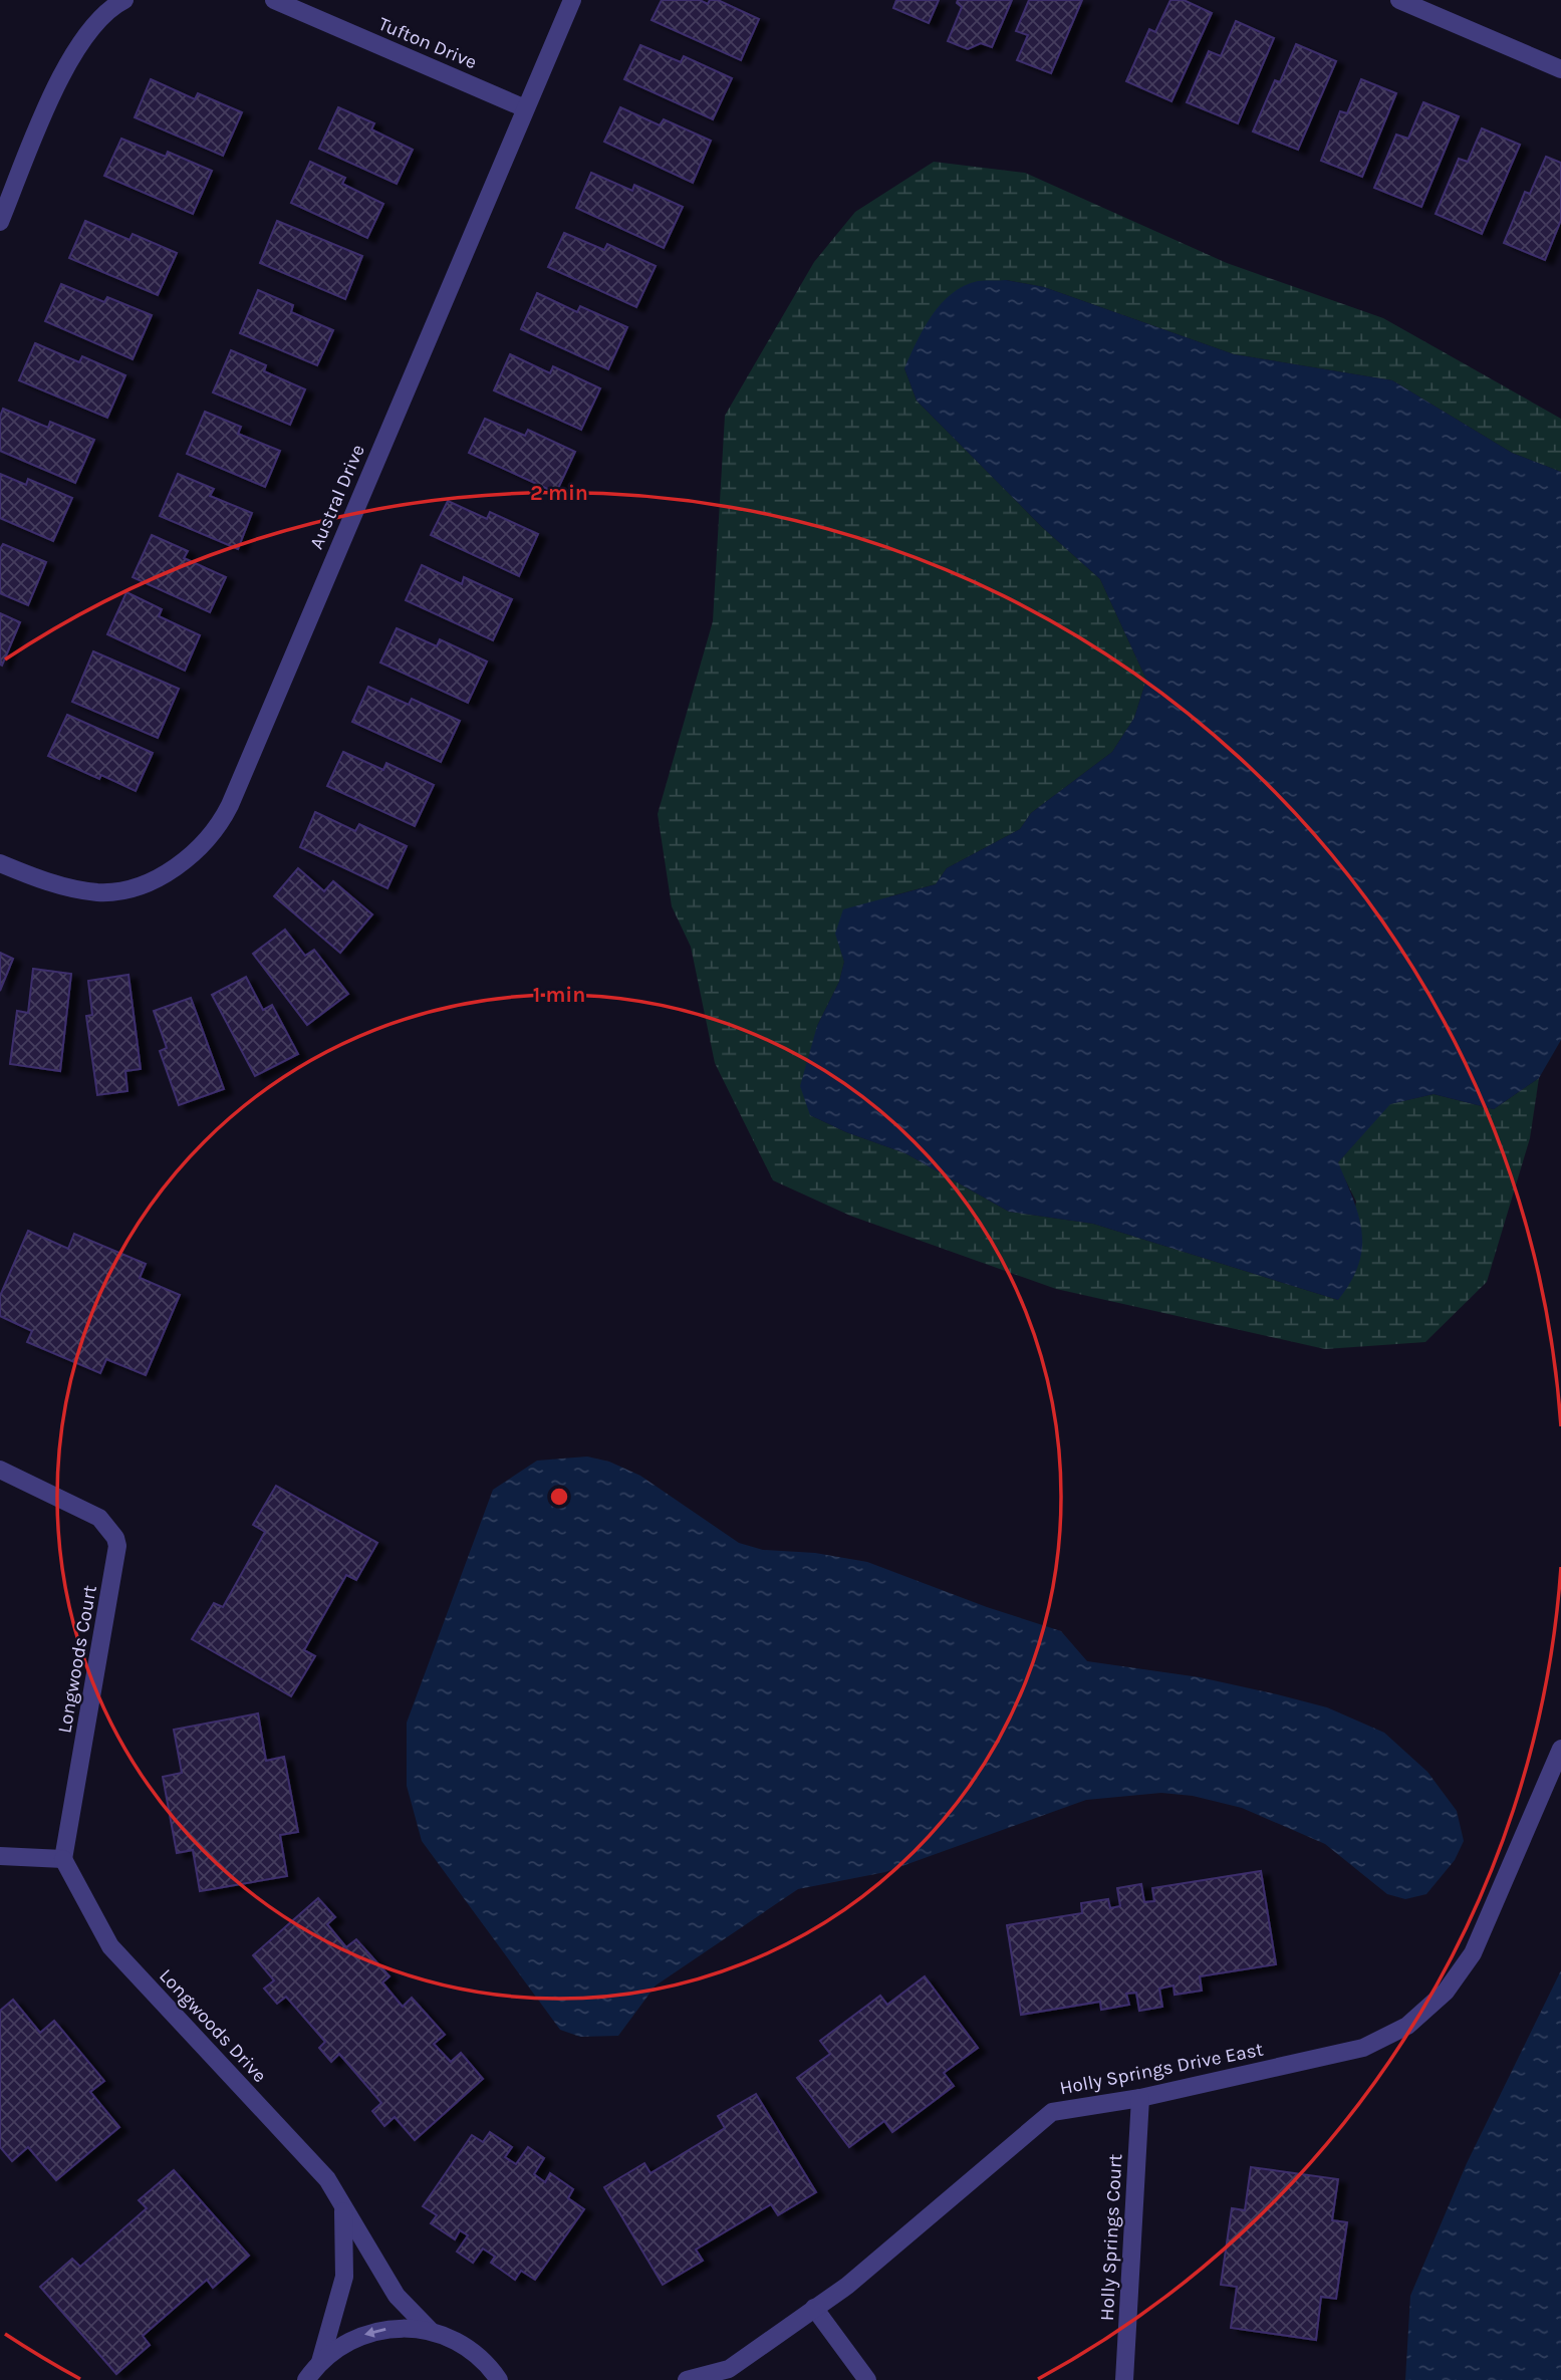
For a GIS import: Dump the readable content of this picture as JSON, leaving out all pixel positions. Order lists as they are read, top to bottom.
{
  "streets": {
    "street": [
      "Tufton Drive",
      "Austral Drive",
      "Longwoods Court",
      "Longwoods Drive",
      "Holly Springs Drive East",
      "Holly Springs Court"
    ]
  },
  "crossings": [
    ["Tufton Drive", "Austral Drive"],
    ["Longwoods Court", "Longwoods Drive"],
    ["Holly Springs Drive East", "Holly Springs Court"]
  ],
  "rings": ["2 min", "1 min"]
}
